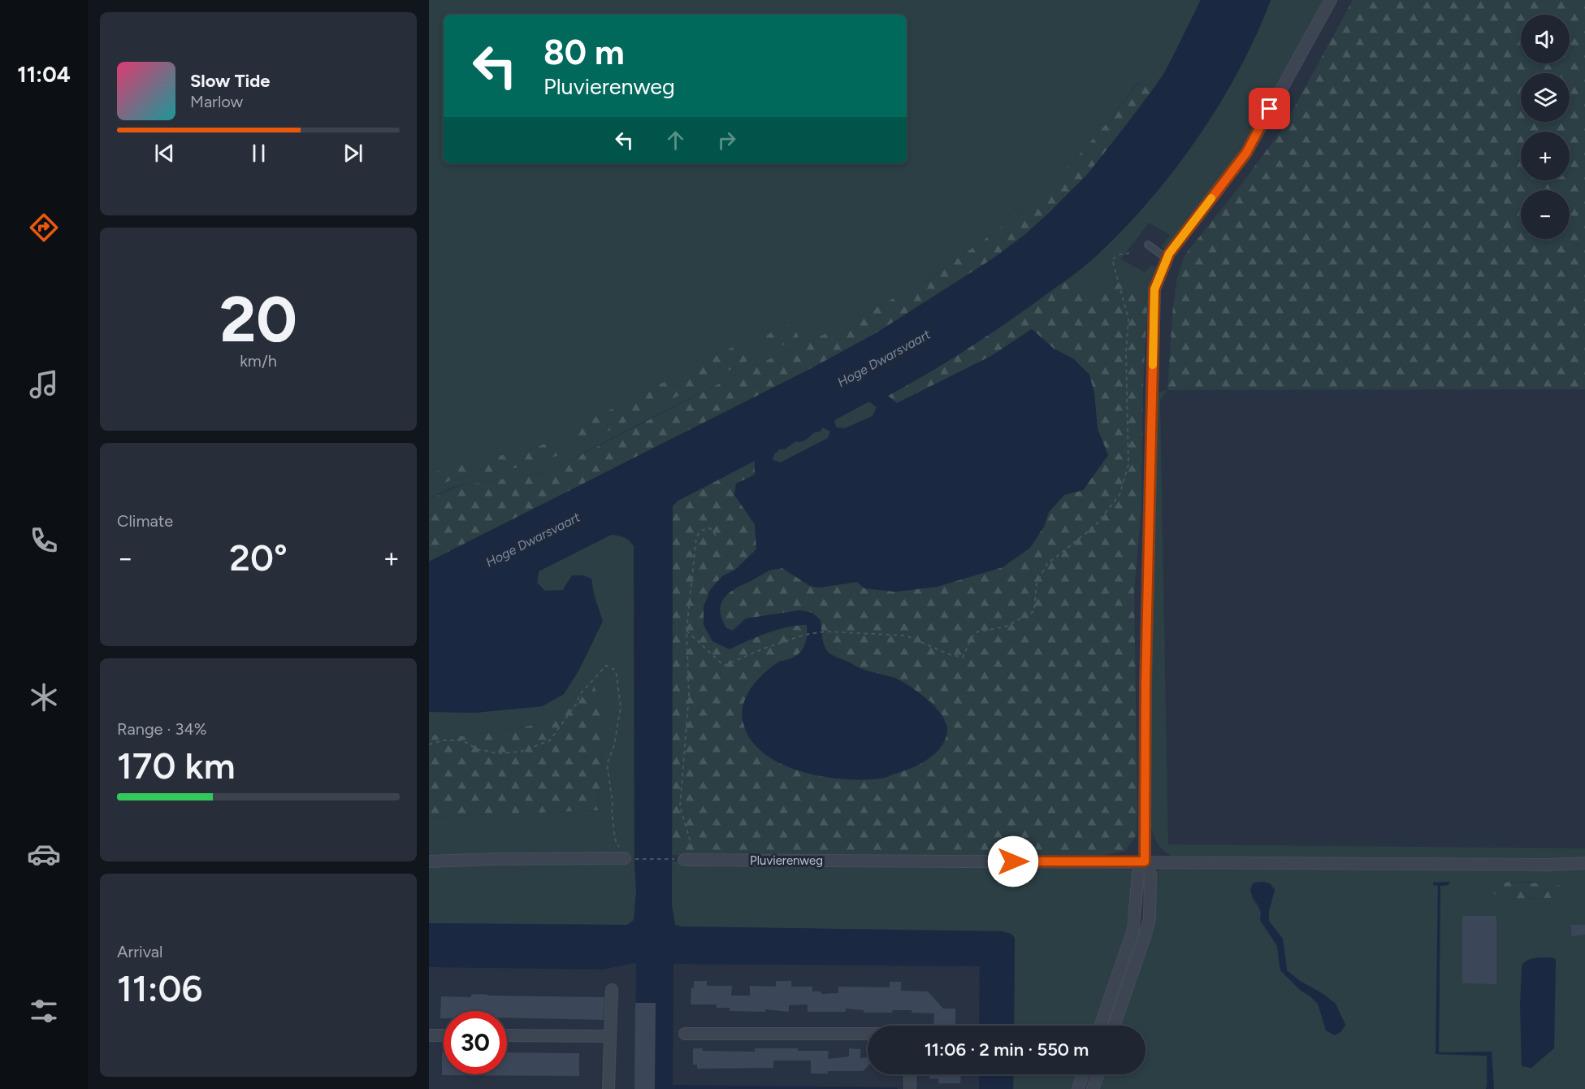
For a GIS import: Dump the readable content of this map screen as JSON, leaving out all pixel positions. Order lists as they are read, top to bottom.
{
  "streets": {
    "street": ["Pluvierenweg"]
  },
  "water": ["Hoge Dwarsvaart"],
  "page": {
    "tabs": "11:04",
    "map_buttons": ["+", "−"],
    "turn": ["80 m", "Pluvierenweg"],
    "song": ["Slow Tide", "Marlow"],
    "tile": [
      ["20", "km/h"],
      "Climate",
      ["Range · 34%", "170 km"],
      ["Arrival", "11:06"]
    ],
    "heat": ["−", "20°", "+"],
    "limit": "30",
    "trip": "11:06 · 2 min · 550 m"
  }
}
